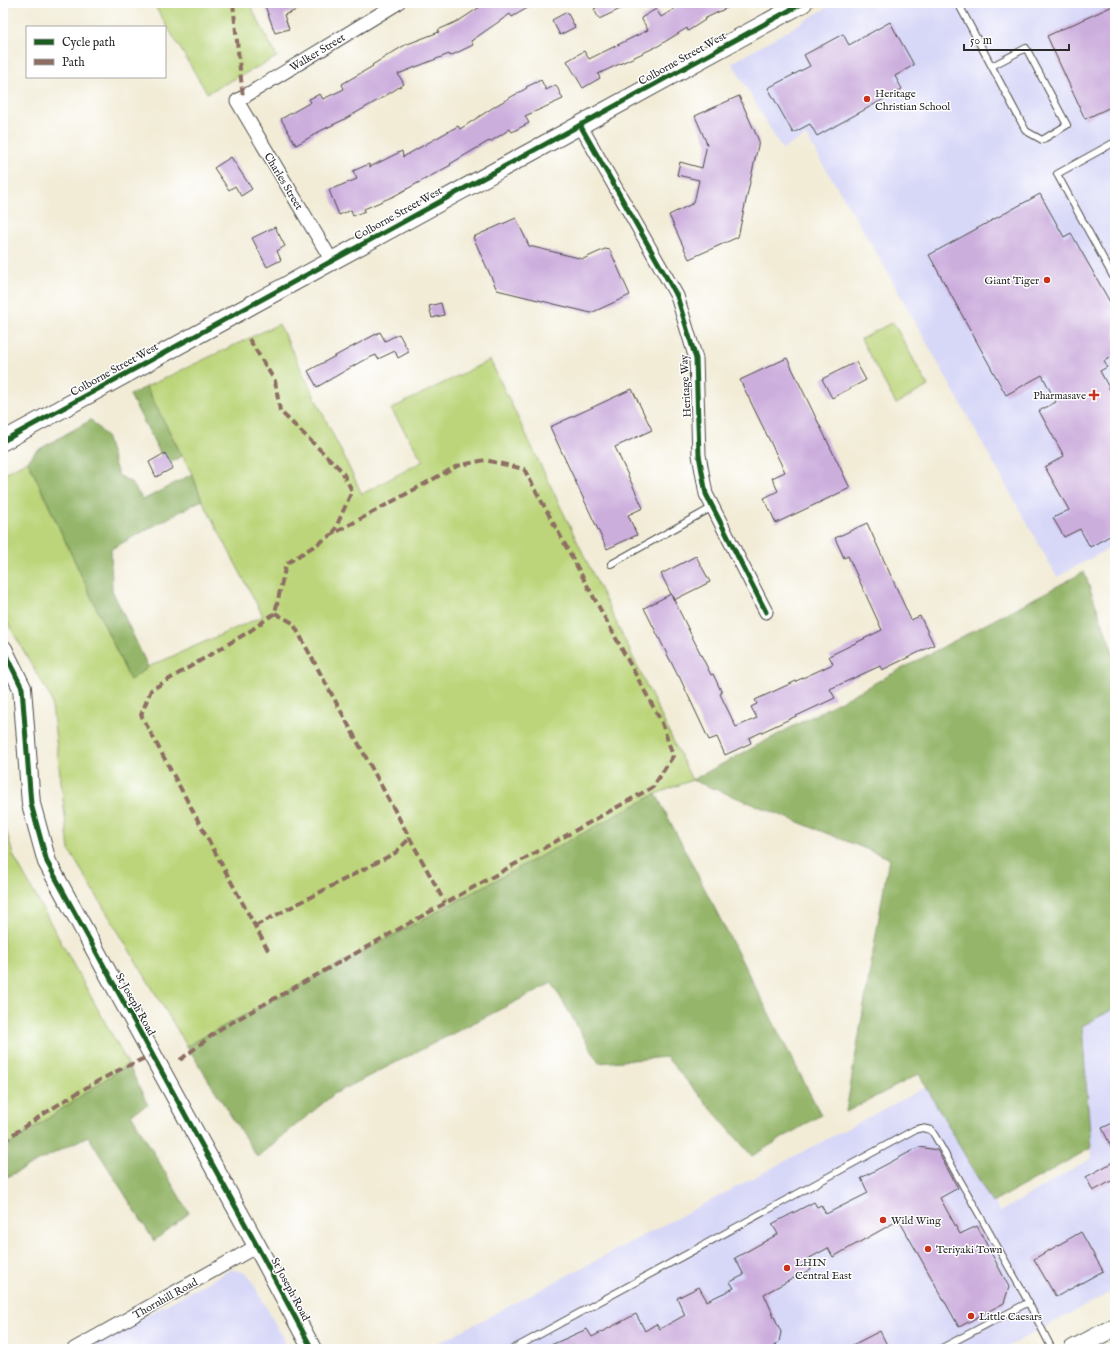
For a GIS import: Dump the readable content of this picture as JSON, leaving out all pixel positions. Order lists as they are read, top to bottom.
{
  "streets": {
    "street": [
      "Walker Street",
      "Colborne Street West",
      "Charles Street",
      "Heritage Way",
      "St Joseph Road",
      "Thornhill Road"
    ]
  },
  "crossings": [
    ["Walker Street", "Charles Street"],
    ["Colborne Street West", "Charles Street"],
    ["Colborne Street West", "Heritage Way"],
    ["St Joseph Road", "Thornhill Road"]
  ],
  "places": {
    "other": [
      "Heritage Christian School",
      "Giant Tiger",
      "Wild Wing",
      "Teriyaki Town",
      "LHIN Central East",
      "Little Caesars"
    ],
    "health": ["Pharmasave"]
  },
  "legend": ["Cycle path", "Path"],
  "scale_bar": "50 m"
}
